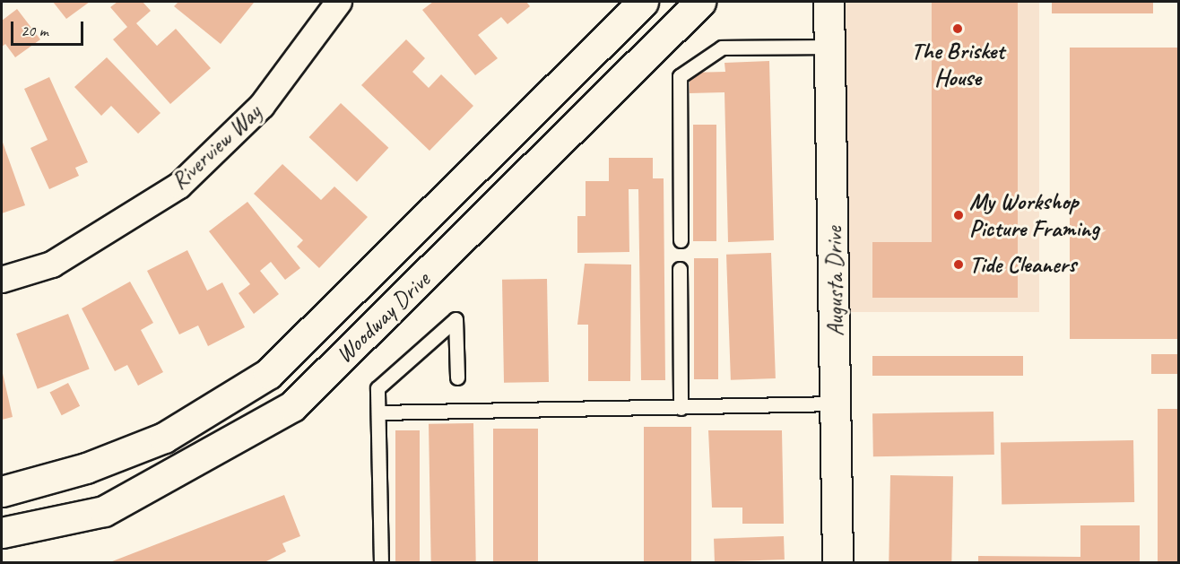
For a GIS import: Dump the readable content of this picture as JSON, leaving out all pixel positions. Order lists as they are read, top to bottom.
{
  "streets": {
    "main road": ["Augusta Drive", "Woodway Drive"],
    "street": ["Riverview Way"]
  },
  "places": ["The Brisket House", "My Workshop Picture Framing", "Tide Cleaners"],
  "scale_bar": "20 m"
}
